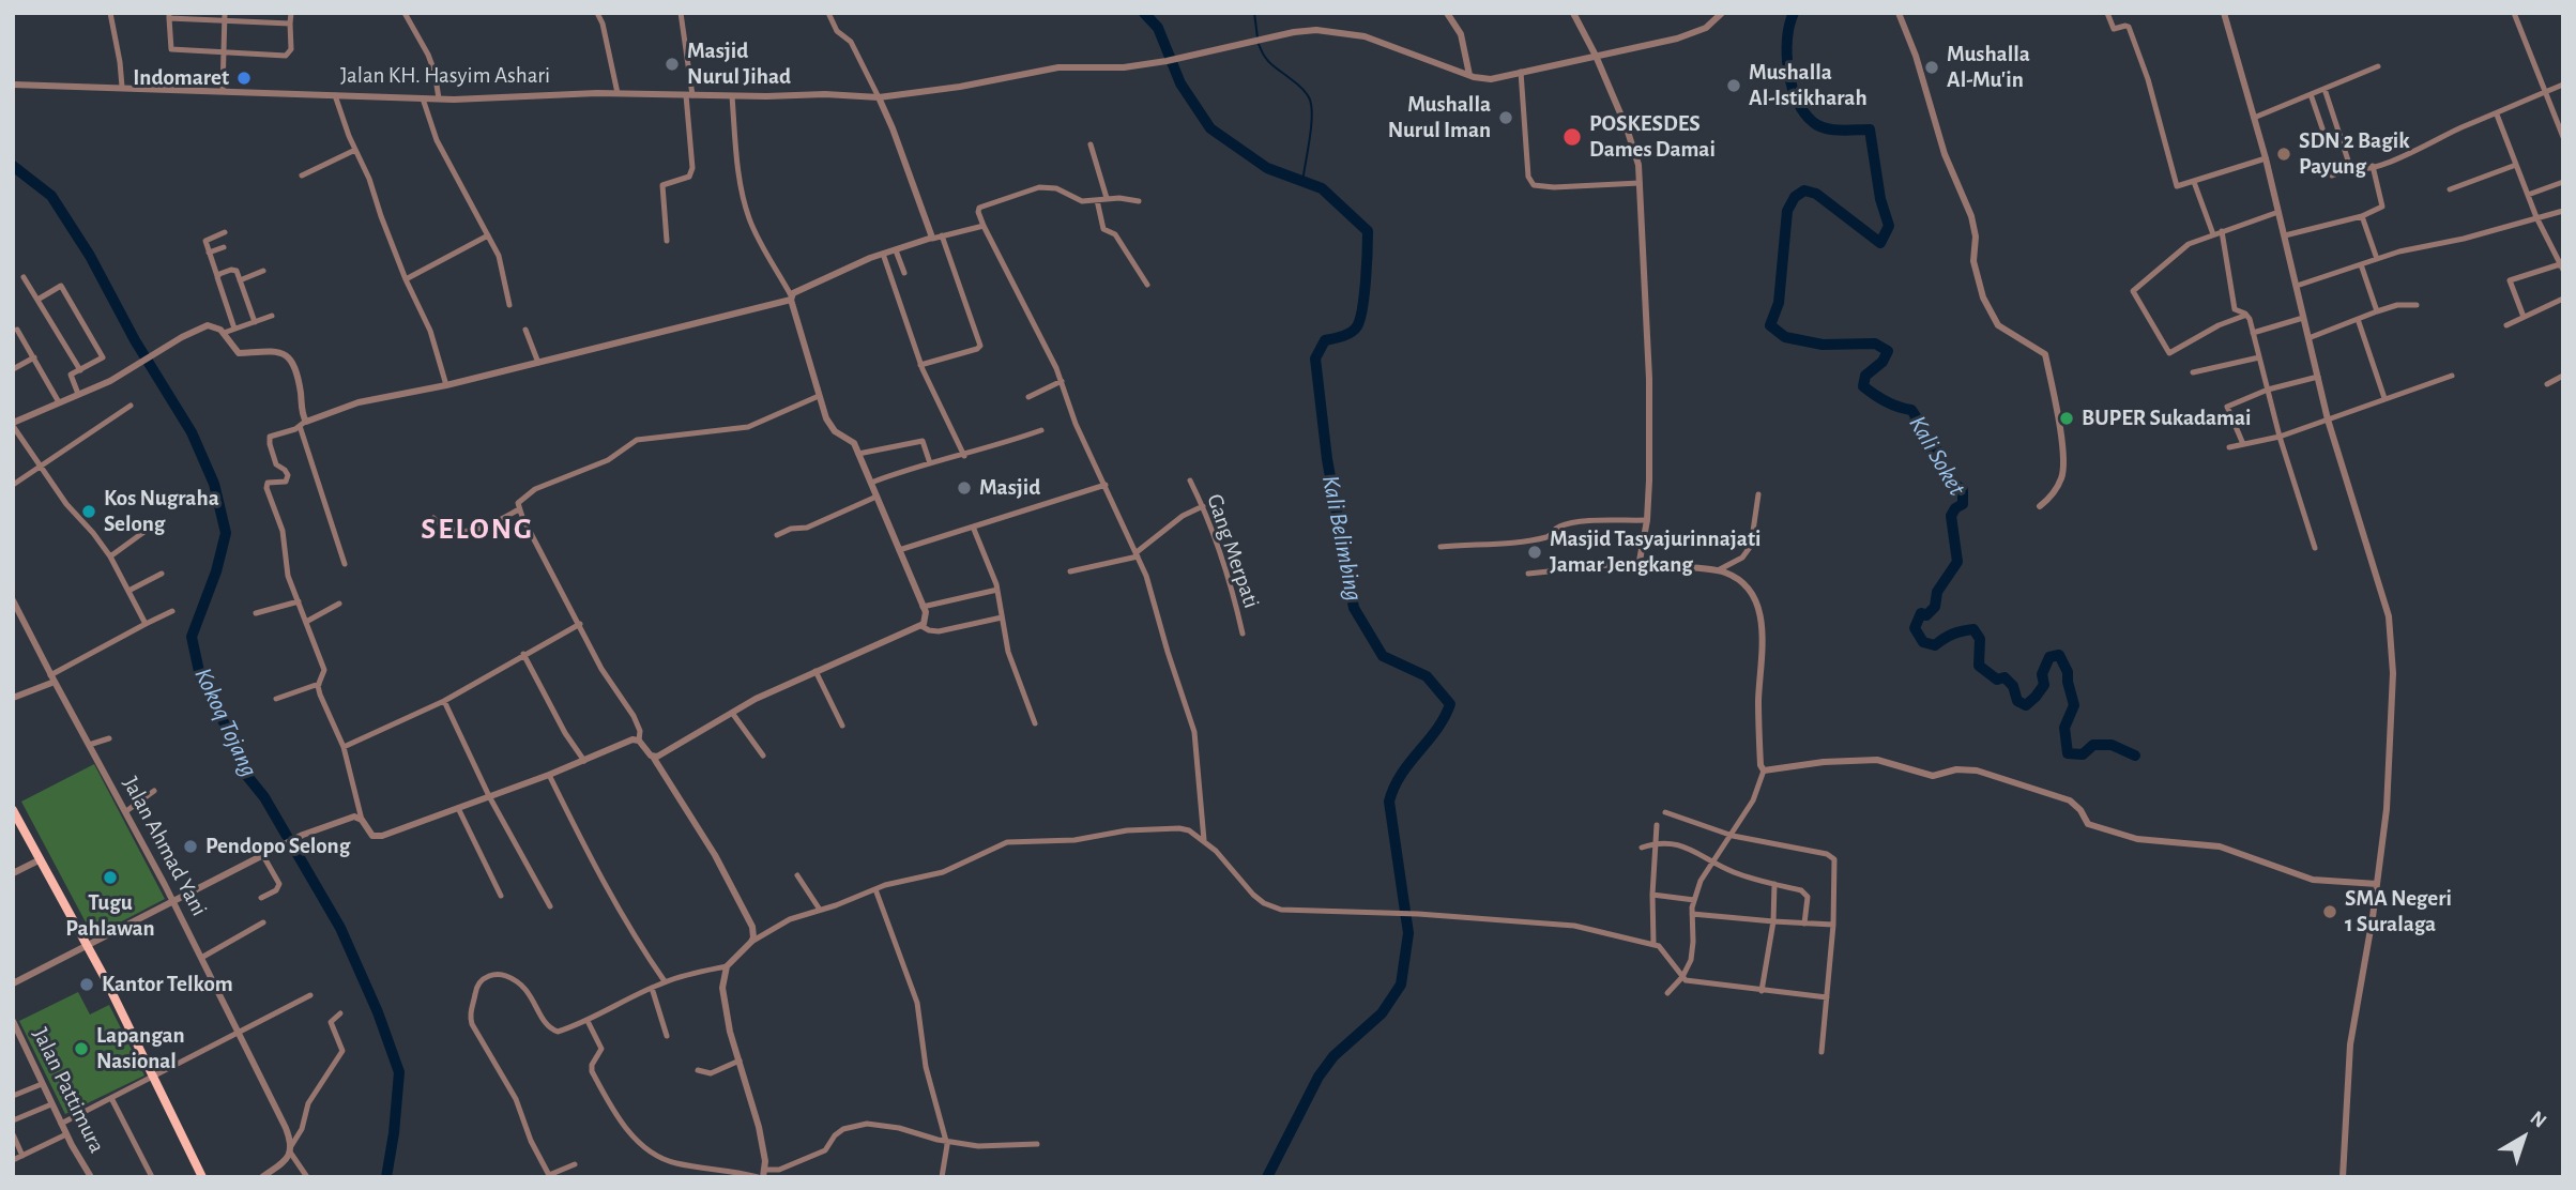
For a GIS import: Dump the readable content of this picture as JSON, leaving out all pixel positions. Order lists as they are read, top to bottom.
{
  "streets": {
    "street": [
      "Jalan KH. Hasyim Ashari",
      "Gang Merpati",
      "Jalan Ahmad Yani",
      "Jalan Pattimura"
    ]
  },
  "districts": ["SELONG"],
  "water": ["Kali Soket", "Kali Belimbing", "Kokoq Tojang"],
  "places": [
    "Masjid Nurul Jihad",
    "Mushalla Al-Mu'in",
    "Indomaret",
    "Mushalla Al-Istikharah",
    "Mushalla Nurul Iman",
    "POSKESDES Dames Damai",
    "SDN 2 Bagik Payung",
    "BUPER Sukadamai",
    "Masjid",
    "Kos Nugraha Selong",
    "Masjid Tasyajurinnajati Jamar Jengkang",
    "Pendopo Selong",
    "Tugu Pahlawan",
    "SMA Negeri 1 Suralaga",
    "Kantor Telkom",
    "Lapangan Nasional"
  ],
  "north": "top right"
}
